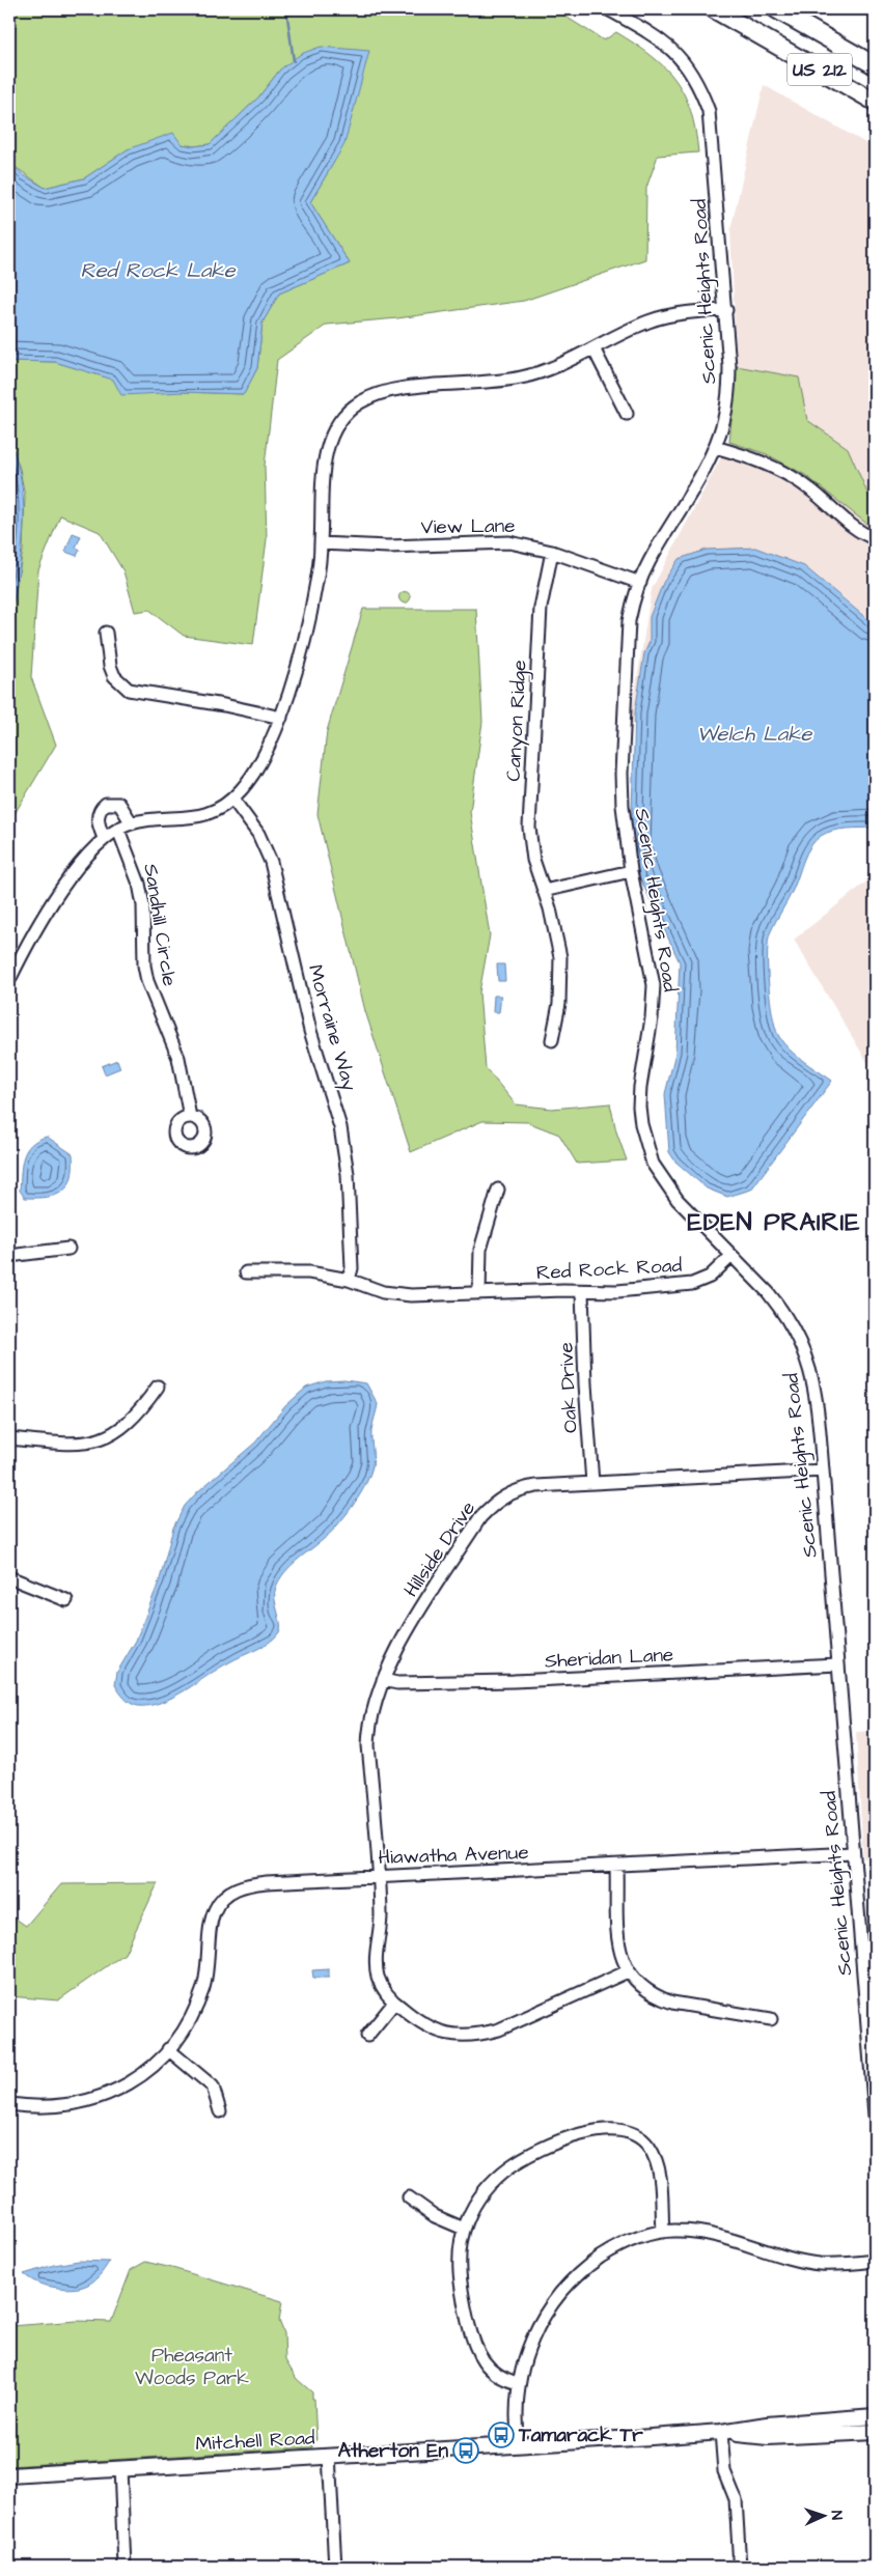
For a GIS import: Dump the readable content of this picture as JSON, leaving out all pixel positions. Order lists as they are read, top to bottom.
{
  "streets": {
    "highway": ["US 212"],
    "main road": ["Mitchell Road"],
    "street": [
      "Scenic Heights Road",
      "View Lane",
      "Canyon Ridge",
      "Sandhill Circle",
      "Morraine Way",
      "Red Rock Road",
      "Oak Drive",
      "Hillside Drive",
      "Sheridan Lane",
      "Hiawatha Avenue"
    ]
  },
  "crossings": [
    ["Scenic Heights Road", "View Lane"],
    ["Scenic Heights Road", "Red Rock Road"],
    ["Scenic Heights Road", "Hillside Drive"],
    ["Scenic Heights Road", "Sheridan Lane"],
    ["Scenic Heights Road", "Hiawatha Avenue"],
    ["View Lane", "Canyon Ridge"],
    ["Morraine Way", "Red Rock Road"],
    ["Red Rock Road", "Oak Drive"],
    ["Oak Drive", "Hillside Drive"],
    ["Hillside Drive", "Sheridan Lane"],
    ["Hillside Drive", "Hiawatha Avenue"]
  ],
  "districts": ["EDEN PRAIRIE"],
  "water": ["Red Rock Lake", "Welch Lake"],
  "parks": ["Pheasant Woods Park"],
  "places": {
    "bus stop": ["Tamarack Tr", "Atherton En"]
  },
  "north": "right"
}
